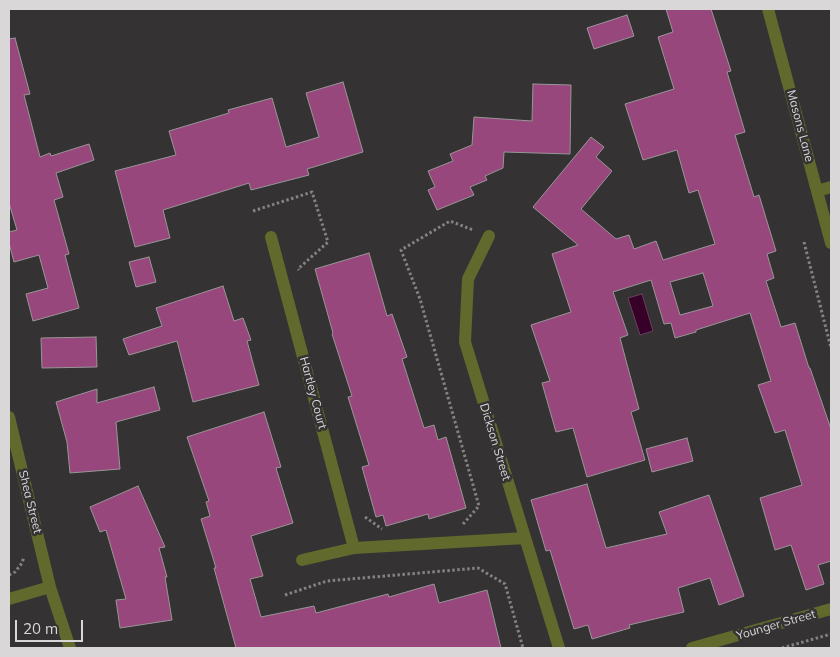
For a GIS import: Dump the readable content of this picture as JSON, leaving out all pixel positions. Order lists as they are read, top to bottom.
{
  "streets": {
    "street": [
      "Masons Lane",
      "Hartley Court",
      "Dickson Street",
      "Shea Street",
      "Younger Street"
    ]
  },
  "scale_bar": "20 m"
}
